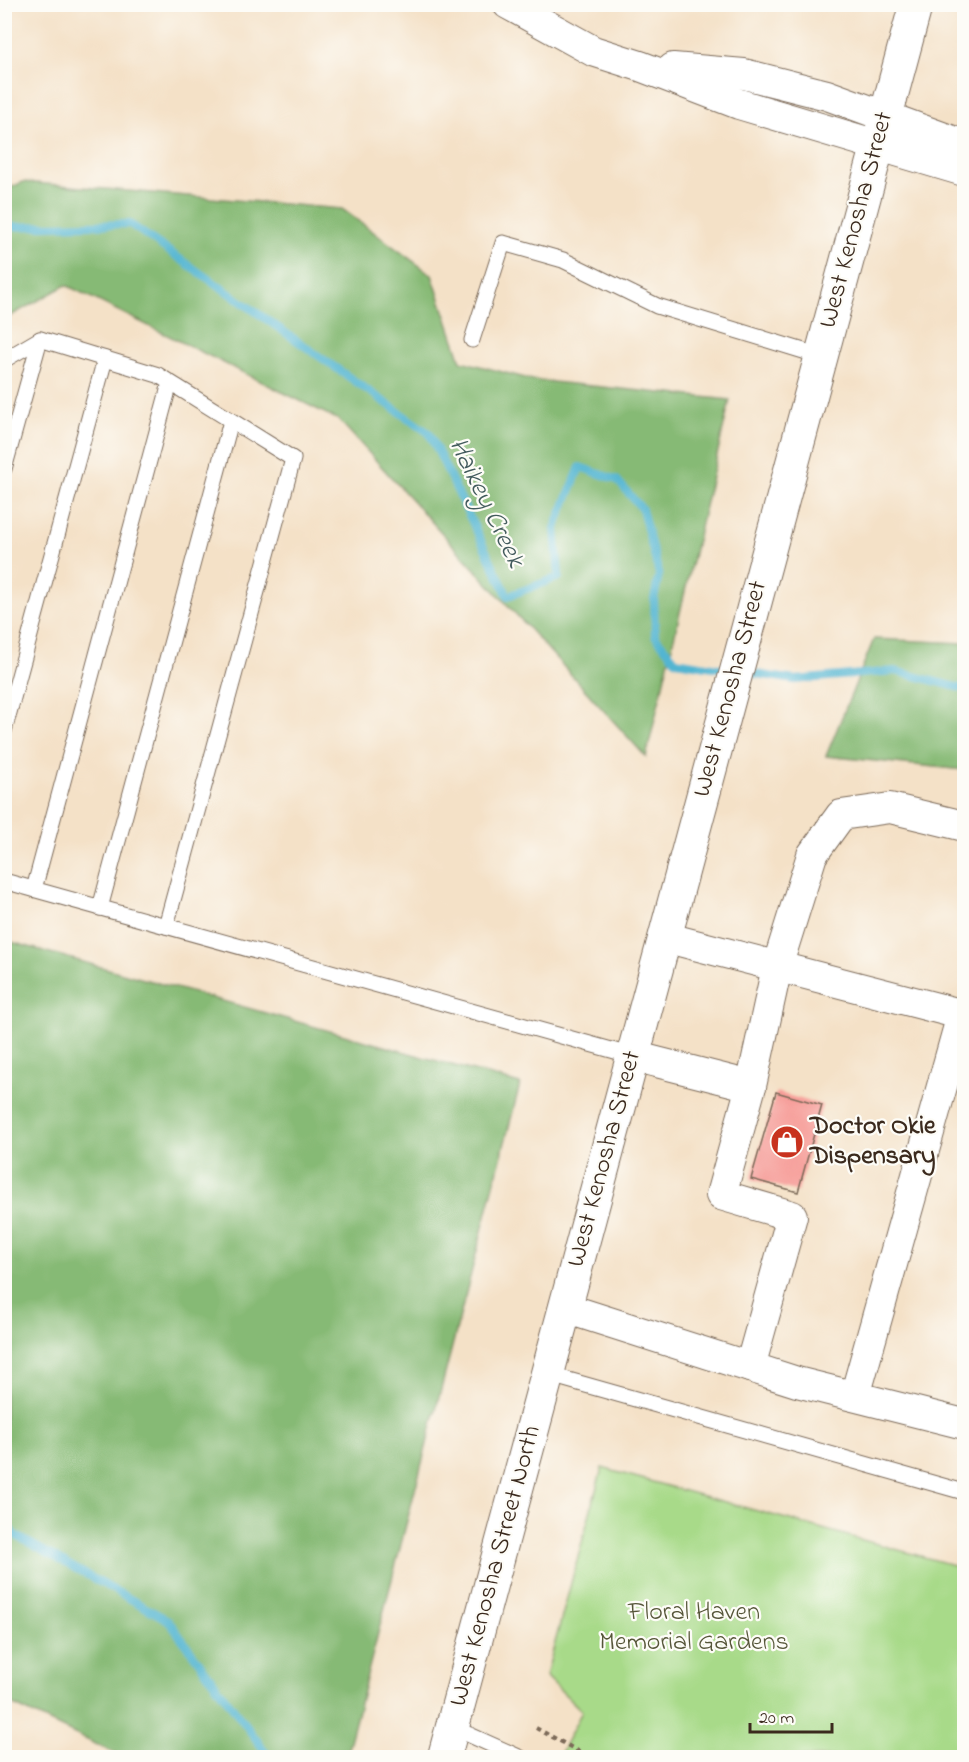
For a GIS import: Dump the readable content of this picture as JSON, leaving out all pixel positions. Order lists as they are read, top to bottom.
{
  "streets": {
    "main road": ["West Kenosha Street", "West Kenosha Street North"]
  },
  "crossings": [
    ["West Kenosha Street", "West Kenosha Street North"]
  ],
  "water": ["Haikey Creek"],
  "parks": ["Floral Haven Memorial Gardens"],
  "places": {
    "shop": ["Doctor Okie Dispensary"]
  },
  "scale_bar": "20 m"
}
